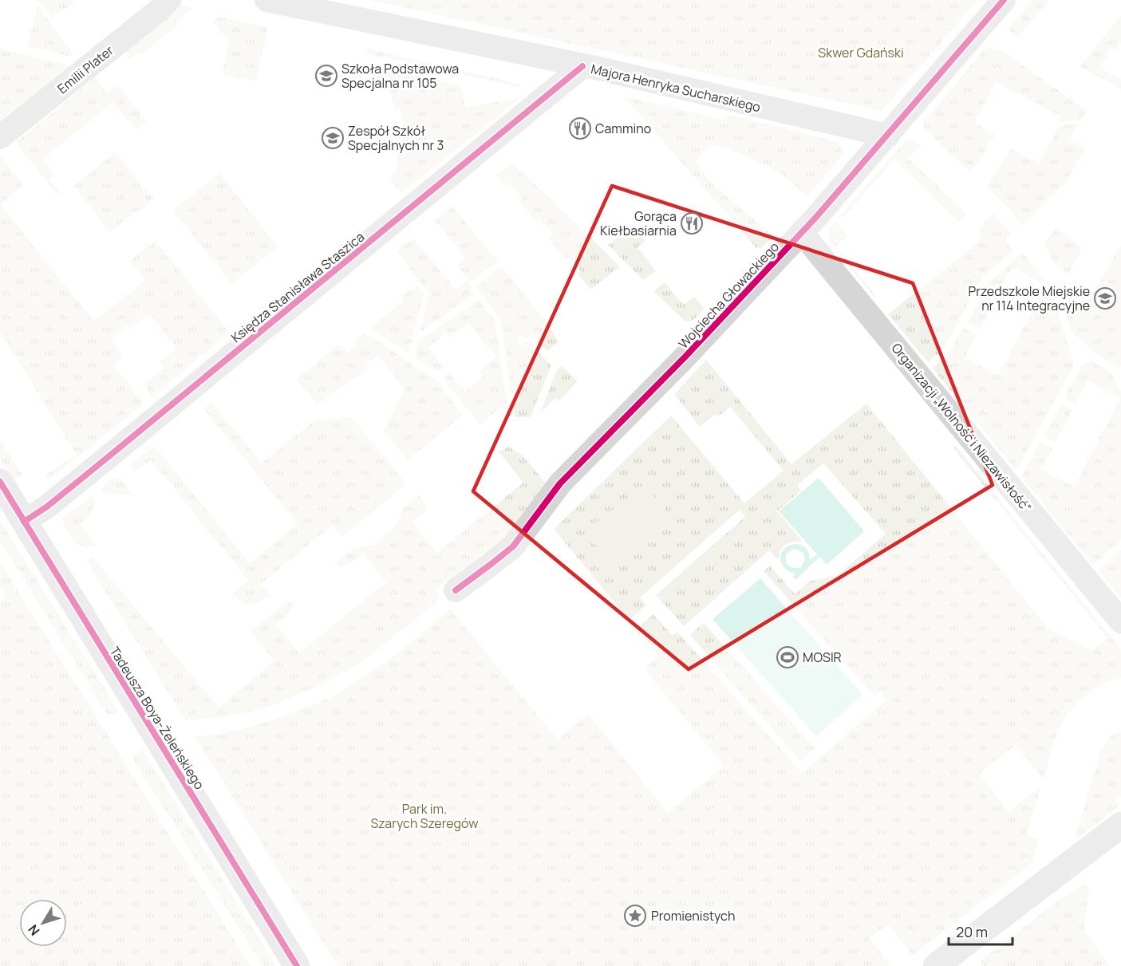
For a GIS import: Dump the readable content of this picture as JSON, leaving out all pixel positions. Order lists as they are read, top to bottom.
{
  "streets": {
    "street": [
      "Emilii Plater",
      "Majora Henryka Sucharskiego",
      "Księdza Stanisława Staszica",
      "Wojciecha Głowackiego",
      "Organizacji „Wolność i Niezawisłość”",
      "Tadeusza Boya-Żeleńskiego"
    ]
  },
  "crossings": [
    ["Majora Henryka Sucharskiego", "Księdza Stanisława Staszica"],
    ["Majora Henryka Sucharskiego", "Wojciecha Głowackiego"],
    ["Księdza Stanisława Staszica", "Tadeusza Boya-Żeleńskiego"],
    ["Wojciecha Głowackiego", "Organizacji „Wolność i Niezawisłość”"]
  ],
  "parks": ["Skwer Gdański", "Park im. Szarych Szeregów"],
  "places": {
    "school or university": ["Szkoła Podstawowa Specjalna nr 105", "Zespół Szkół Specjalnych nr 3", "Przedszkole Miejskie nr 114 Integracyjne"],
    "restaurant": ["Cammino", "Gorąca Kiełbasiarnia"],
    "sports": ["MOSIR"],
    "place": ["Promienistych"]
  },
  "scale_bar": "20 m",
  "north": "bottom left"
}
